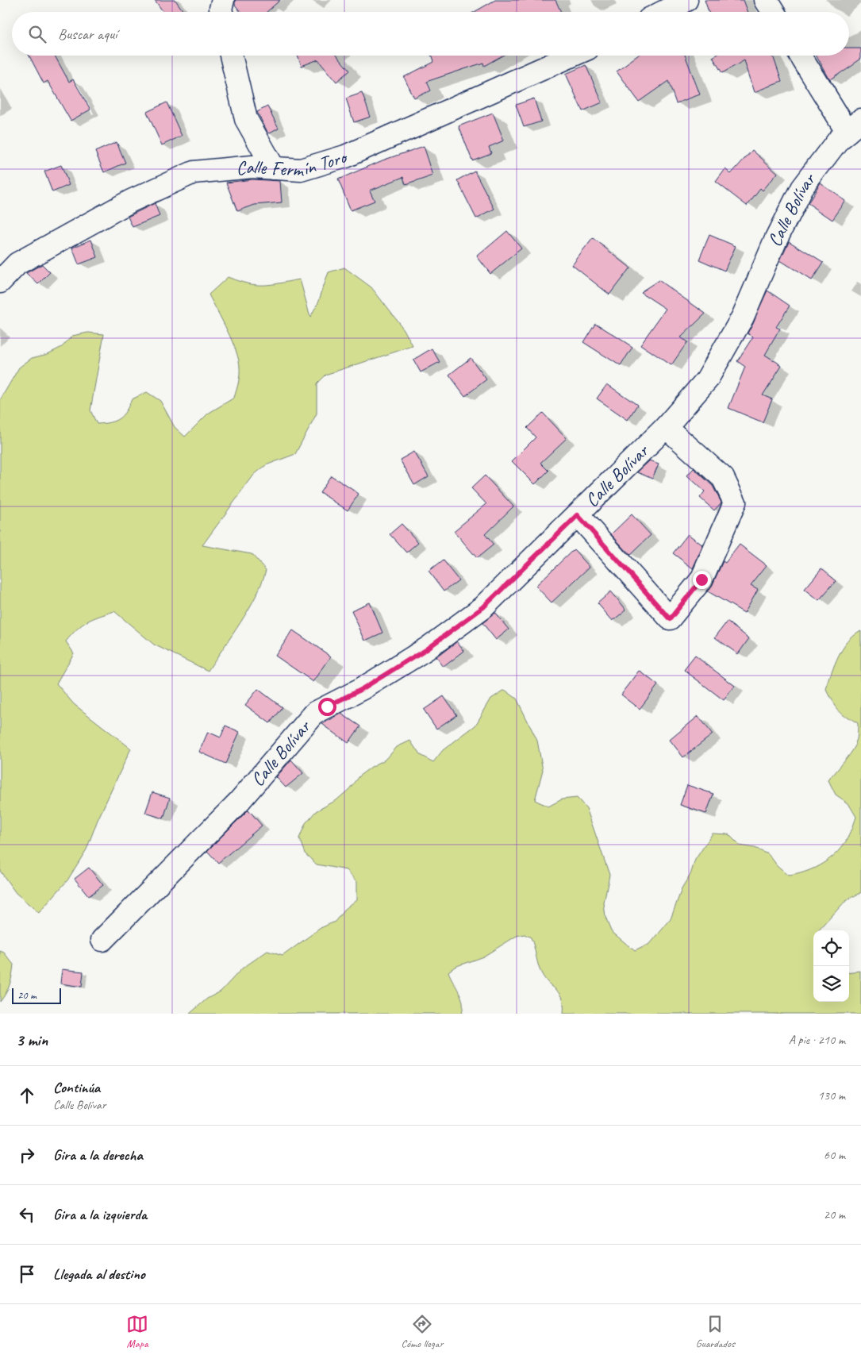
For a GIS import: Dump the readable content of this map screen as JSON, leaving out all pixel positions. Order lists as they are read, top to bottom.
{
  "streets": {
    "street": ["Calle Fermín Toro", "Calle Bolívar"]
  },
  "scale_bar": "20 m",
  "page": {
    "search": "Buscar aquí",
    "scale": "20 m",
    "heading": ["3 min", "A pie · 210 m"],
    "list": [
      ["Continúa", "Calle Bolívar", "130 m"],
      ["Gira a la derecha", "60 m"],
      ["Gira a la izquierda", "20 m"],
      "Llegada al destino"
    ],
    "nav": ["Mapa", "Cómo llegar", "Guardados"]
  }
}
